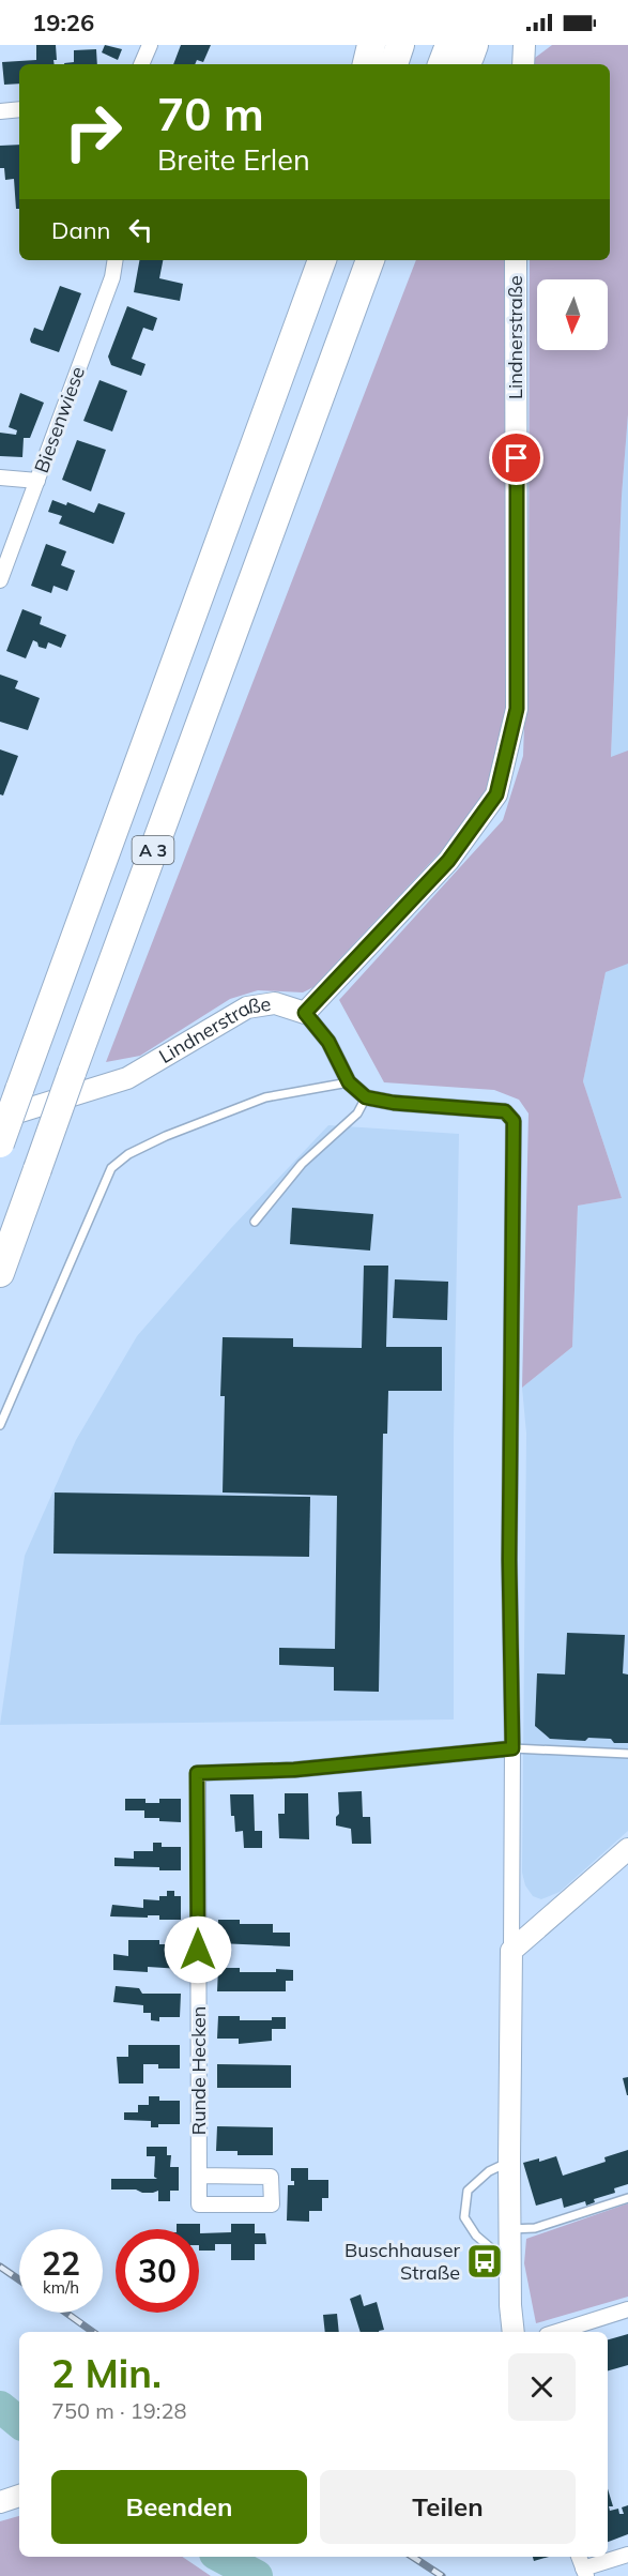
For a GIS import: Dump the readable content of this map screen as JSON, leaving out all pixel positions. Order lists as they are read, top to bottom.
{
  "streets": {
    "highway": ["A 3"],
    "street": ["Lindnerstraße", "Biesenwiese", "Runde Hecken"]
  },
  "places": {
    "bus stop": ["Buschhauser Straße"]
  },
  "north": "bottom",
  "page": {
    "status": "19:26",
    "turn": ["70 m", "Breite Erlen"],
    "then": "Dann",
    "speed": "22 km/h",
    "limit": "30",
    "heading": ["2 Min.", "750 m · 19:28"],
    "buttons": ["Beenden", "Teilen"]
  }
}
